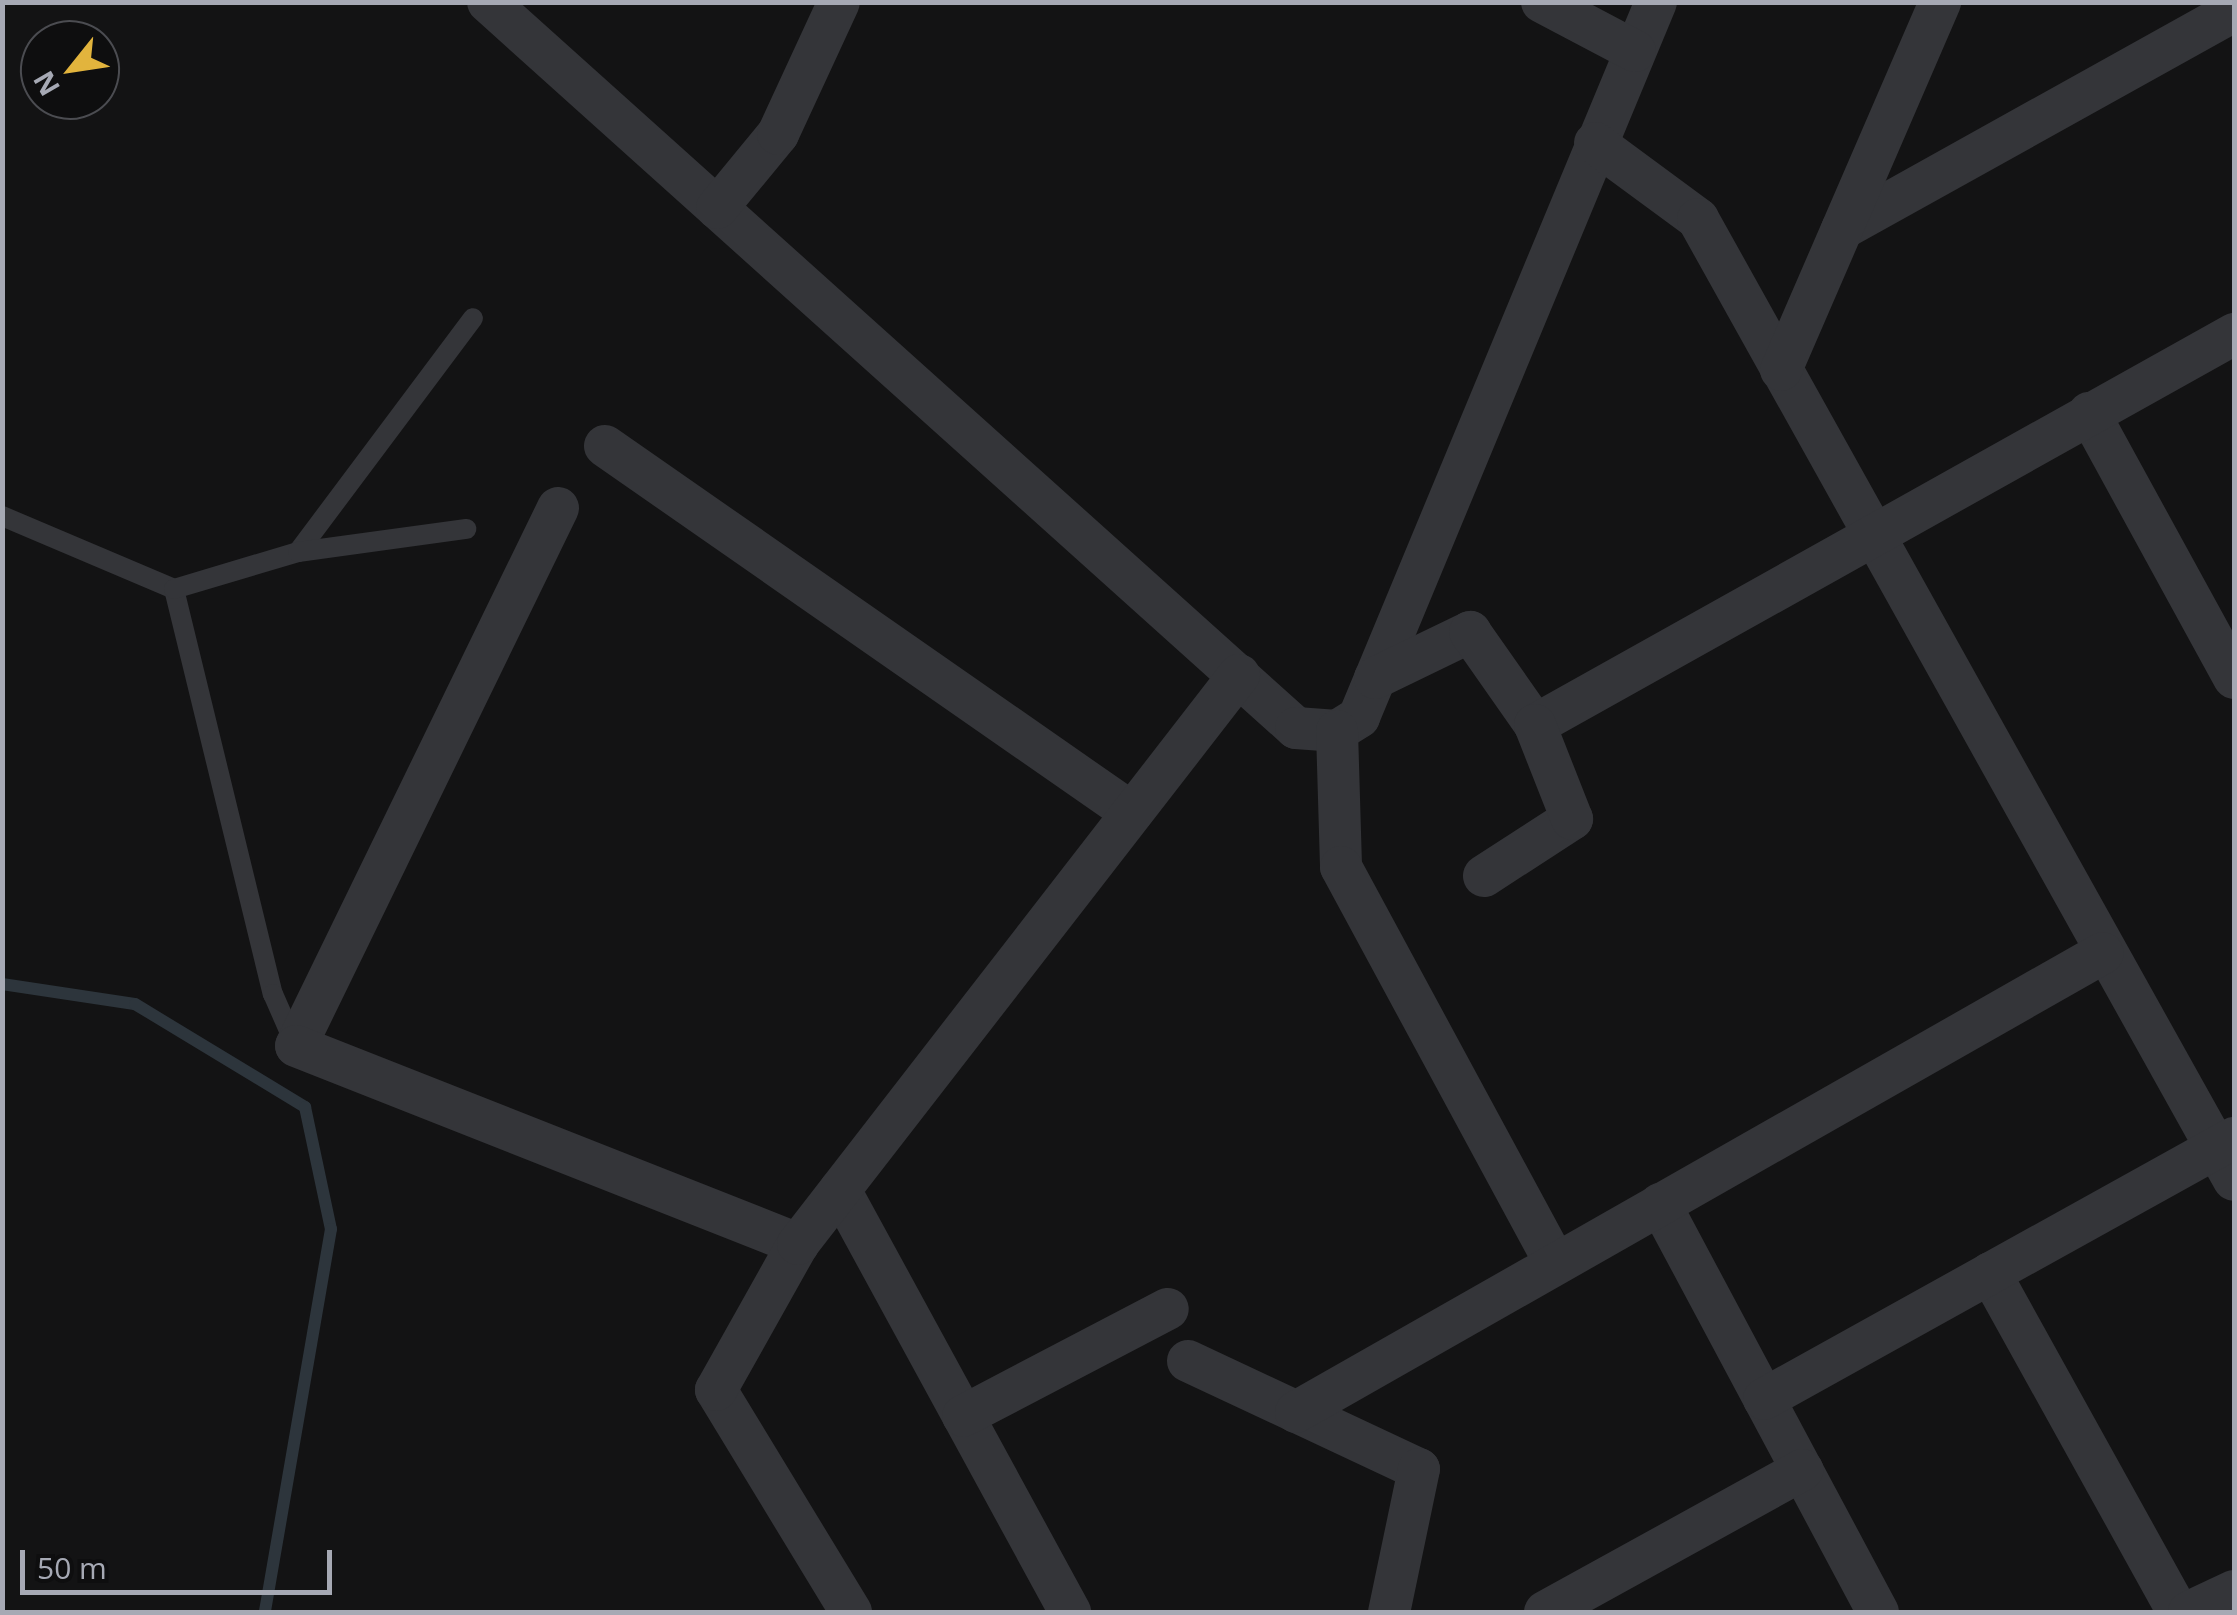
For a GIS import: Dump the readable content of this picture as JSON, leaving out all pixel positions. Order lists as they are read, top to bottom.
{
  "scale_bar": "50 m",
  "north": "bottom left"
}
